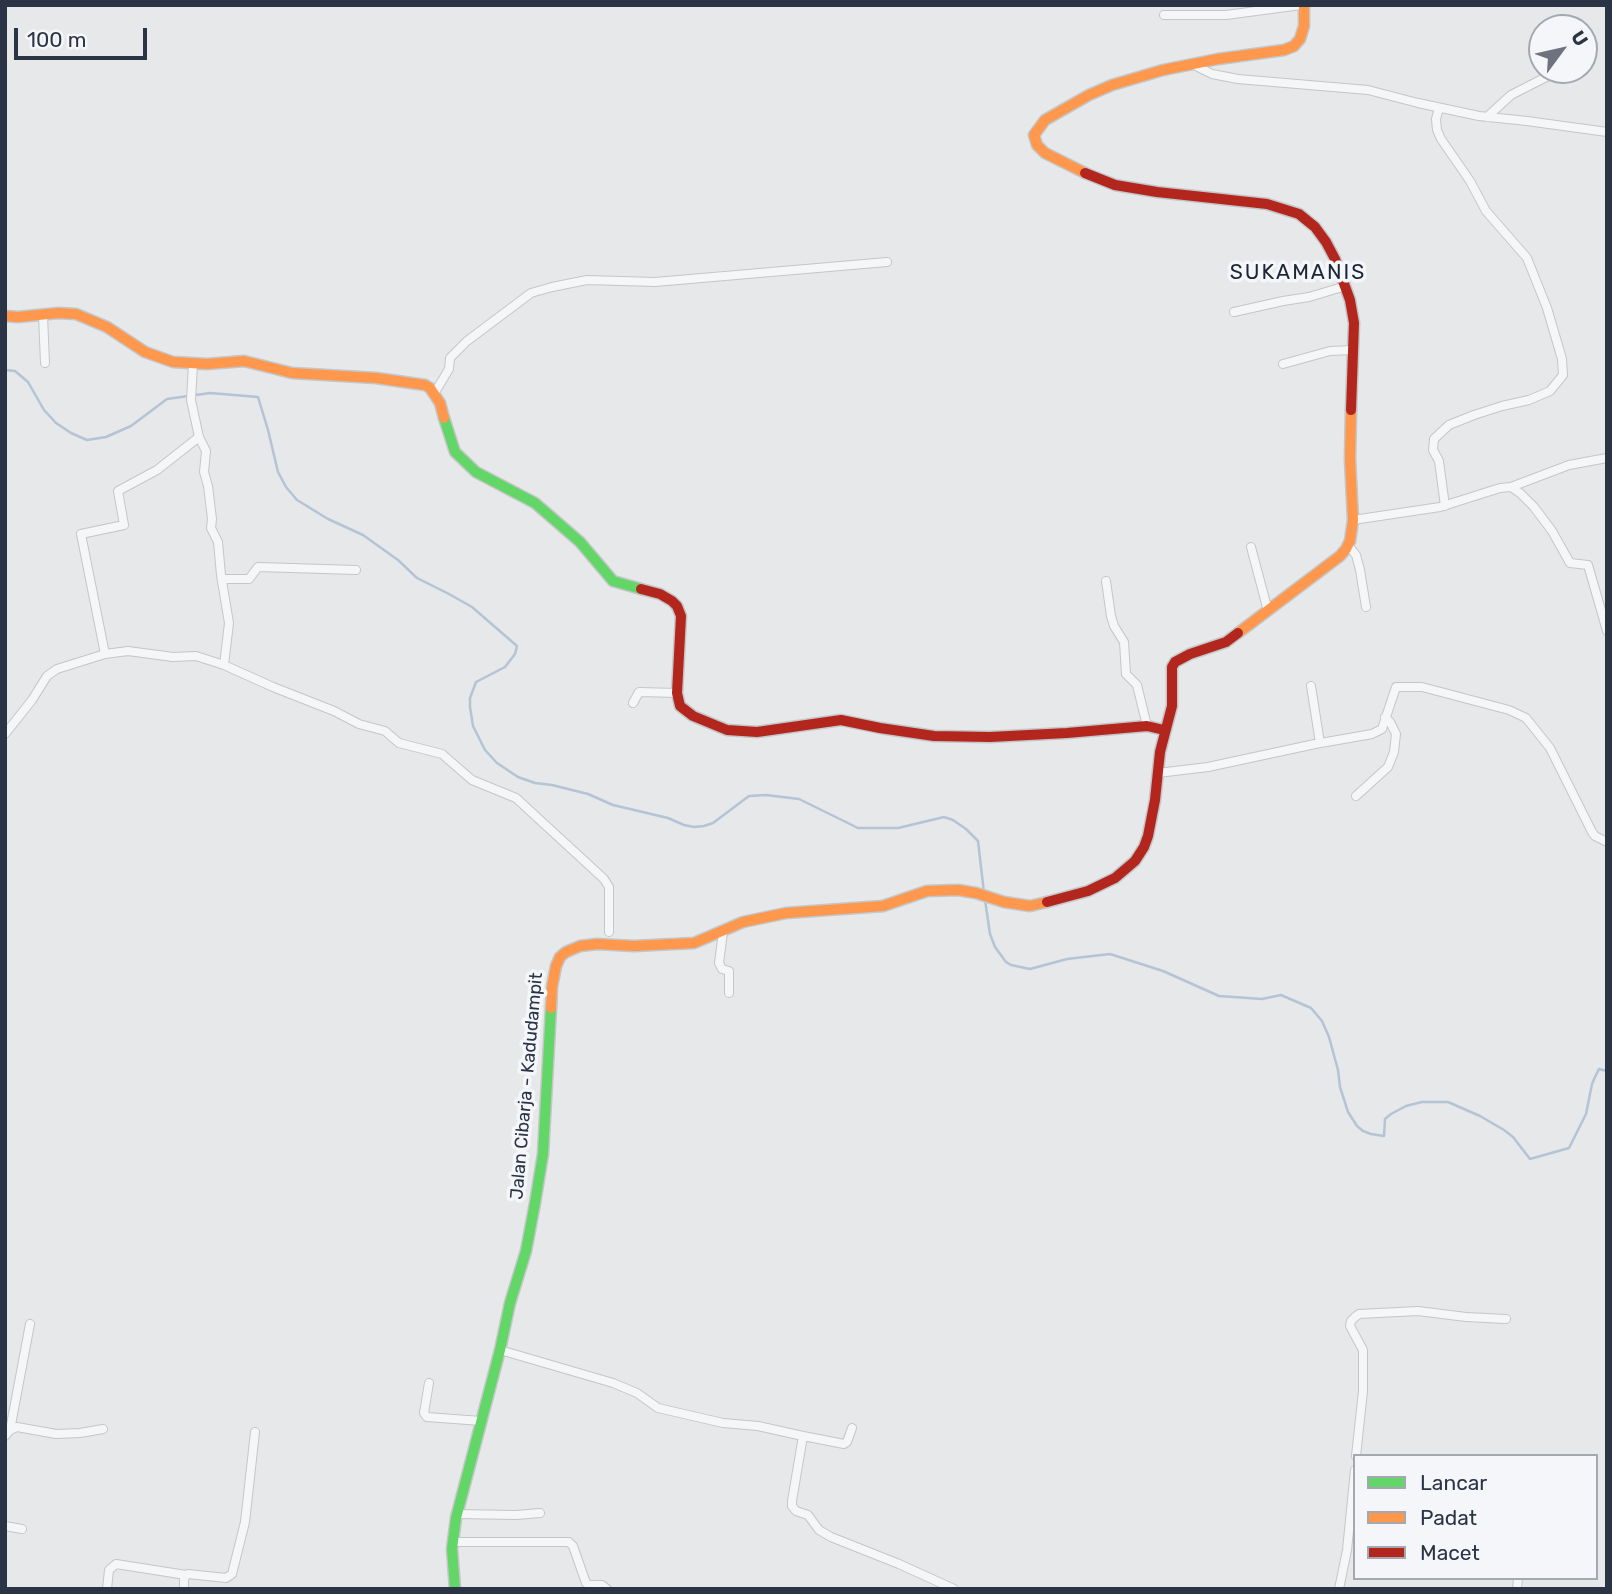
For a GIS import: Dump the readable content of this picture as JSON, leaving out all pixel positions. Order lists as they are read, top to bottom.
{
  "streets": {
    "street": ["Jalan Cibarja - Kadudampit"]
  },
  "districts": ["SUKAMANIS"],
  "legend": ["Lancar", "Padat", "Macet"],
  "scale_bar": "100 m",
  "north": "top right"
}
